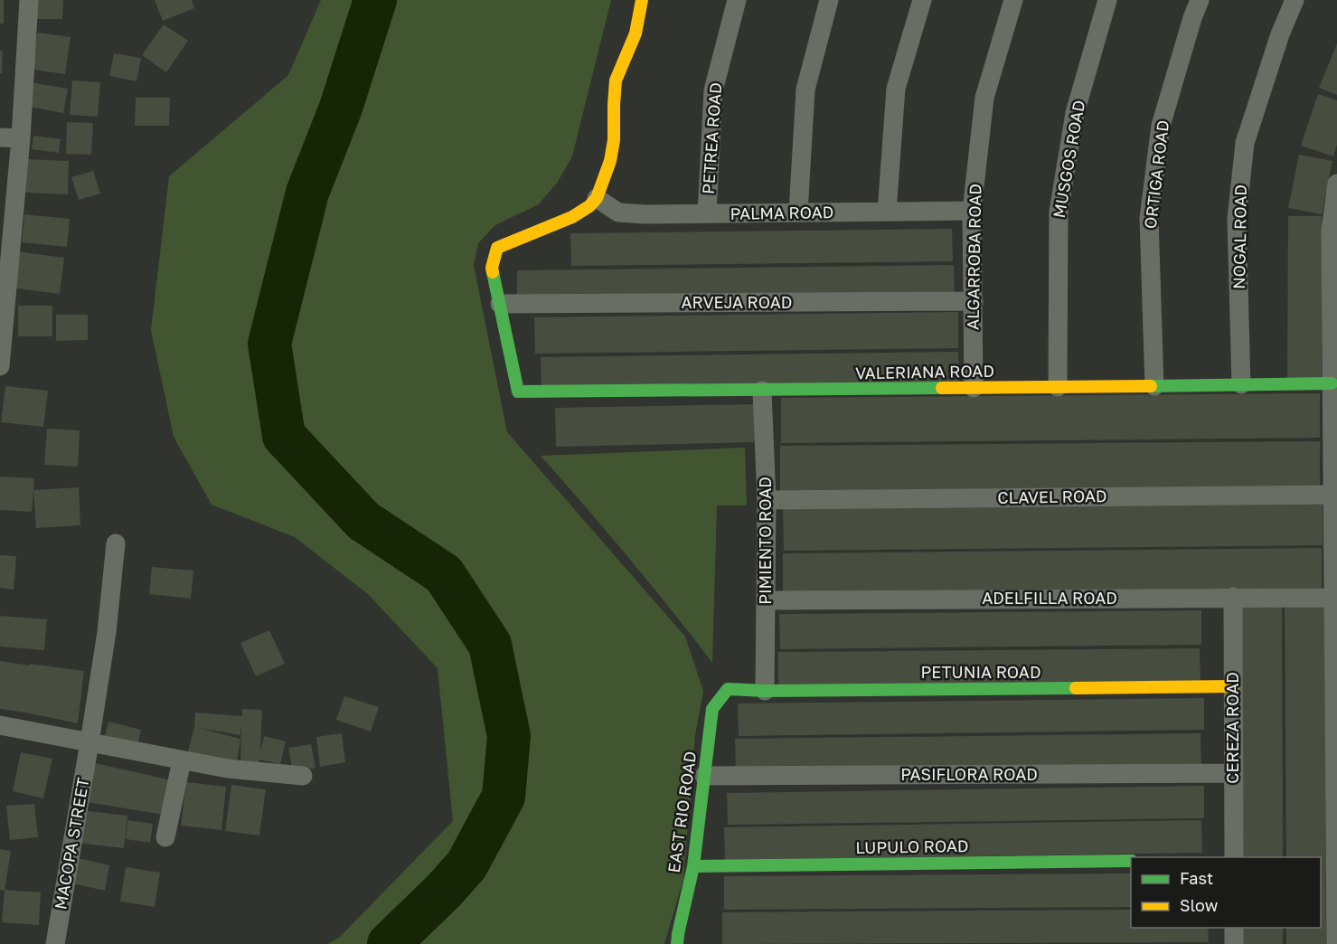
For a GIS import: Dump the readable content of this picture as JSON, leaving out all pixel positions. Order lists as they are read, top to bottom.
{
  "streets": {
    "street": [
      "PETREA ROAD",
      "MUSGOS ROAD",
      "ORTIGA ROAD",
      "PALMA ROAD",
      "NOGAL ROAD",
      "ALGARROBA ROAD",
      "ARVEJA ROAD",
      "VALERIANA ROAD",
      "CLAVEL ROAD",
      "PIMIENTO ROAD",
      "ADELFILLA ROAD",
      "PETUNIA ROAD",
      "CEREZA ROAD",
      "PASIFLORA ROAD",
      "EAST RIO ROAD",
      "MACOPA STREET",
      "LUPULO ROAD"
    ]
  },
  "crossings": [
    ["PETREA ROAD", "PALMA ROAD"],
    ["MUSGOS ROAD", "VALERIANA ROAD"],
    ["ORTIGA ROAD", "VALERIANA ROAD"],
    ["PALMA ROAD", "ALGARROBA ROAD"],
    ["NOGAL ROAD", "VALERIANA ROAD"],
    ["ALGARROBA ROAD", "ARVEJA ROAD"],
    ["ALGARROBA ROAD", "VALERIANA ROAD"],
    ["ARVEJA ROAD", "VALERIANA ROAD"],
    ["VALERIANA ROAD", "PIMIENTO ROAD"],
    ["CLAVEL ROAD", "PIMIENTO ROAD"],
    ["PIMIENTO ROAD", "ADELFILLA ROAD"],
    ["PIMIENTO ROAD", "PETUNIA ROAD"],
    ["ADELFILLA ROAD", "CEREZA ROAD"],
    ["PETUNIA ROAD", "CEREZA ROAD"],
    ["PETUNIA ROAD", "EAST RIO ROAD"],
    ["CEREZA ROAD", "PASIFLORA ROAD"],
    ["PASIFLORA ROAD", "EAST RIO ROAD"],
    ["EAST RIO ROAD", "LUPULO ROAD"]
  ],
  "legend": ["Fast", "Slow"]
}
